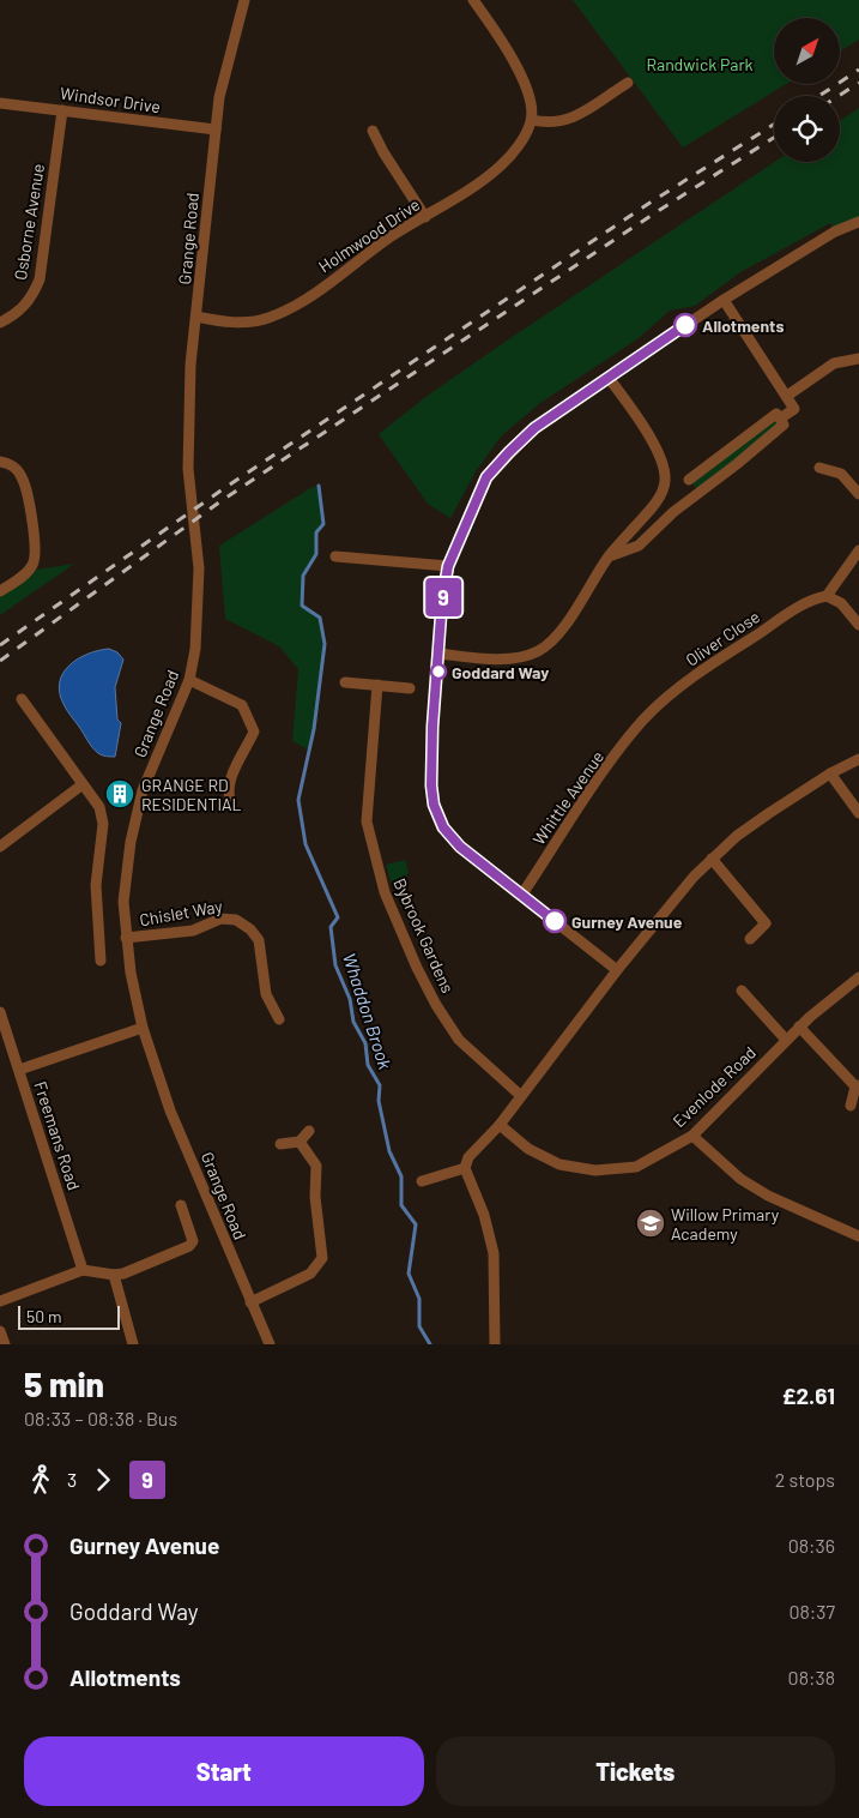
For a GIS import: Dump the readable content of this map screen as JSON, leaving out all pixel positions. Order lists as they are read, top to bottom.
{
  "streets": {
    "street": [
      "Windsor Drive",
      "Osborne Avenue",
      "Holmwood Drive",
      "Grange Road",
      "Oliver Close",
      "Whittle Avenue",
      "Chislet Way",
      "Bybrook Gardens",
      "Evenlode Road",
      "Freemans Road"
    ]
  },
  "crossings": [
    ["Windsor Drive", "Osborne Avenue"],
    ["Windsor Drive", "Grange Road"],
    ["Holmwood Drive", "Grange Road"],
    ["Grange Road", "Chislet Way"],
    ["Oliver Close", "Whittle Avenue"]
  ],
  "water": ["Whaddon Brook"],
  "parks": ["Randwick Park"],
  "places": {
    "other": ["Allotments", "Goddard Way", "Gurney Avenue"],
    "building": ["GRANGE RD RESIDENTIAL"],
    "school or university": ["Willow Primary Academy"]
  },
  "lines": ["bus line 9"],
  "scale_bar": "50 m",
  "north": "top right",
  "page": {
    "on_map": "9",
    "scale": "50 m",
    "heading": ["5 min", "08:33 – 08:38 · Bus", "£2.61"],
    "legs": ["3", "9", "2 stops"],
    "list": [
      {
        "name": "Gurney Avenue",
        "value": "08:36"
      },
      {
        "name": "Goddard Way",
        "value": "08:37"
      },
      {
        "name": "Allotments",
        "value": "08:38"
      }
    ],
    "buttons": ["Start", "Tickets"]
  }
}
